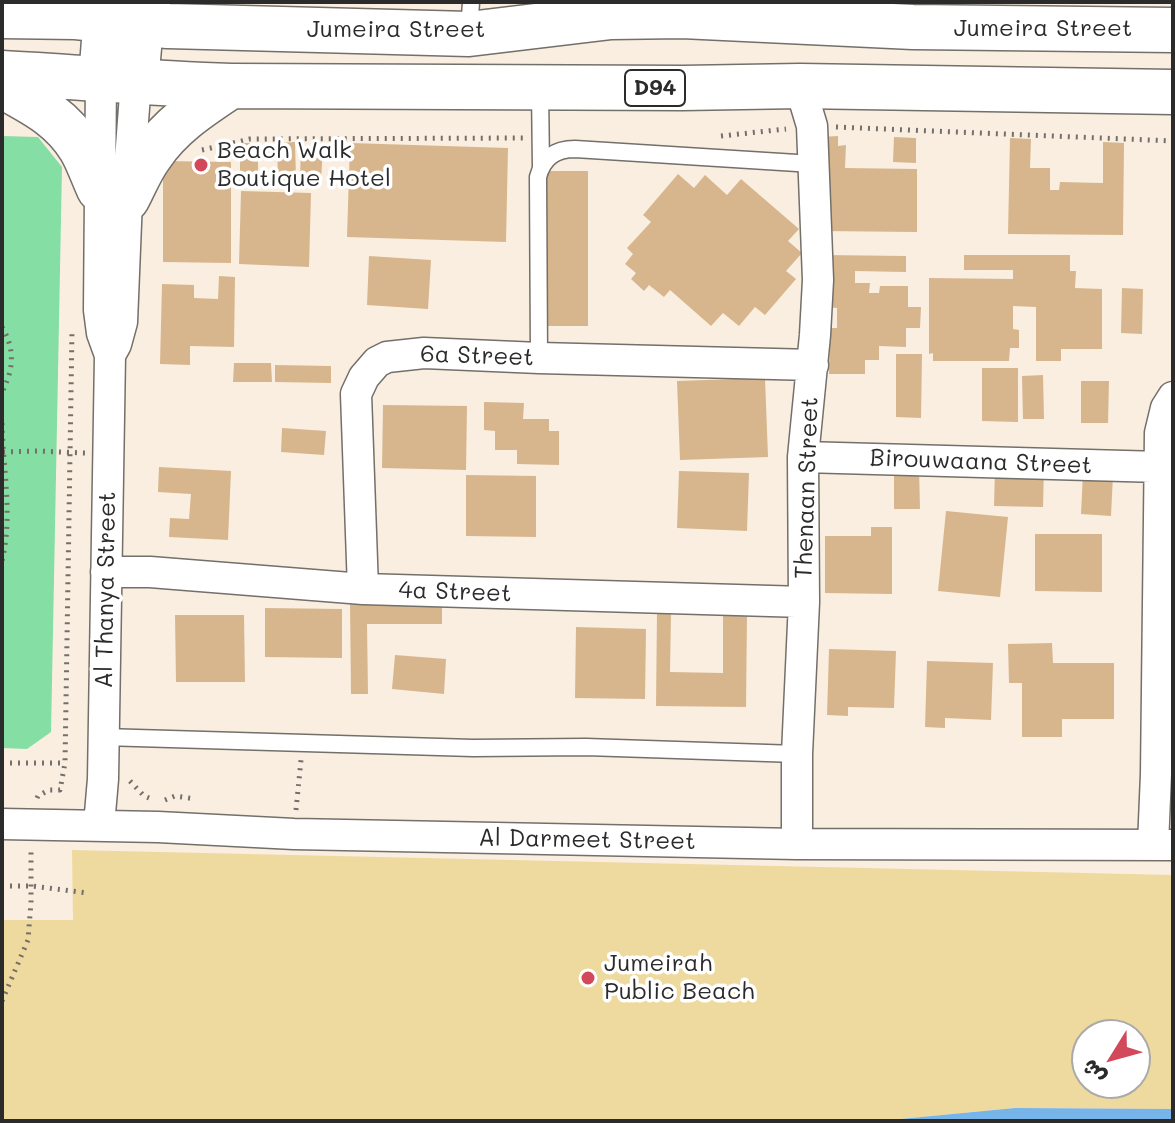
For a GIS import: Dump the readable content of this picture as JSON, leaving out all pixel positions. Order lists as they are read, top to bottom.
{
  "streets": {
    "main road": ["Jumeira Street", "D94", "Al Thanya Street"],
    "street": [
      "6a Street",
      "Birouwaana Street",
      "Thenaan Street",
      "4a Street",
      "Al Darmeet Street"
    ]
  },
  "crossings": [
    ["Jumeira Street", "Al Thanya Street"],
    ["D94", "Thenaan Street"],
    ["D94", "Al Thanya Street"],
    ["6a Street", "Thenaan Street"],
    ["6a Street", "4a Street"],
    ["Birouwaana Street", "Thenaan Street"],
    ["Thenaan Street", "4a Street"],
    ["Thenaan Street", "Al Darmeet Street"],
    ["Al Thanya Street", "4a Street"],
    ["Al Thanya Street", "Al Darmeet Street"]
  ],
  "places": ["Beach Walk Boutique Hotel", "Jumeirah Public Beach"],
  "north": "bottom left"
}
